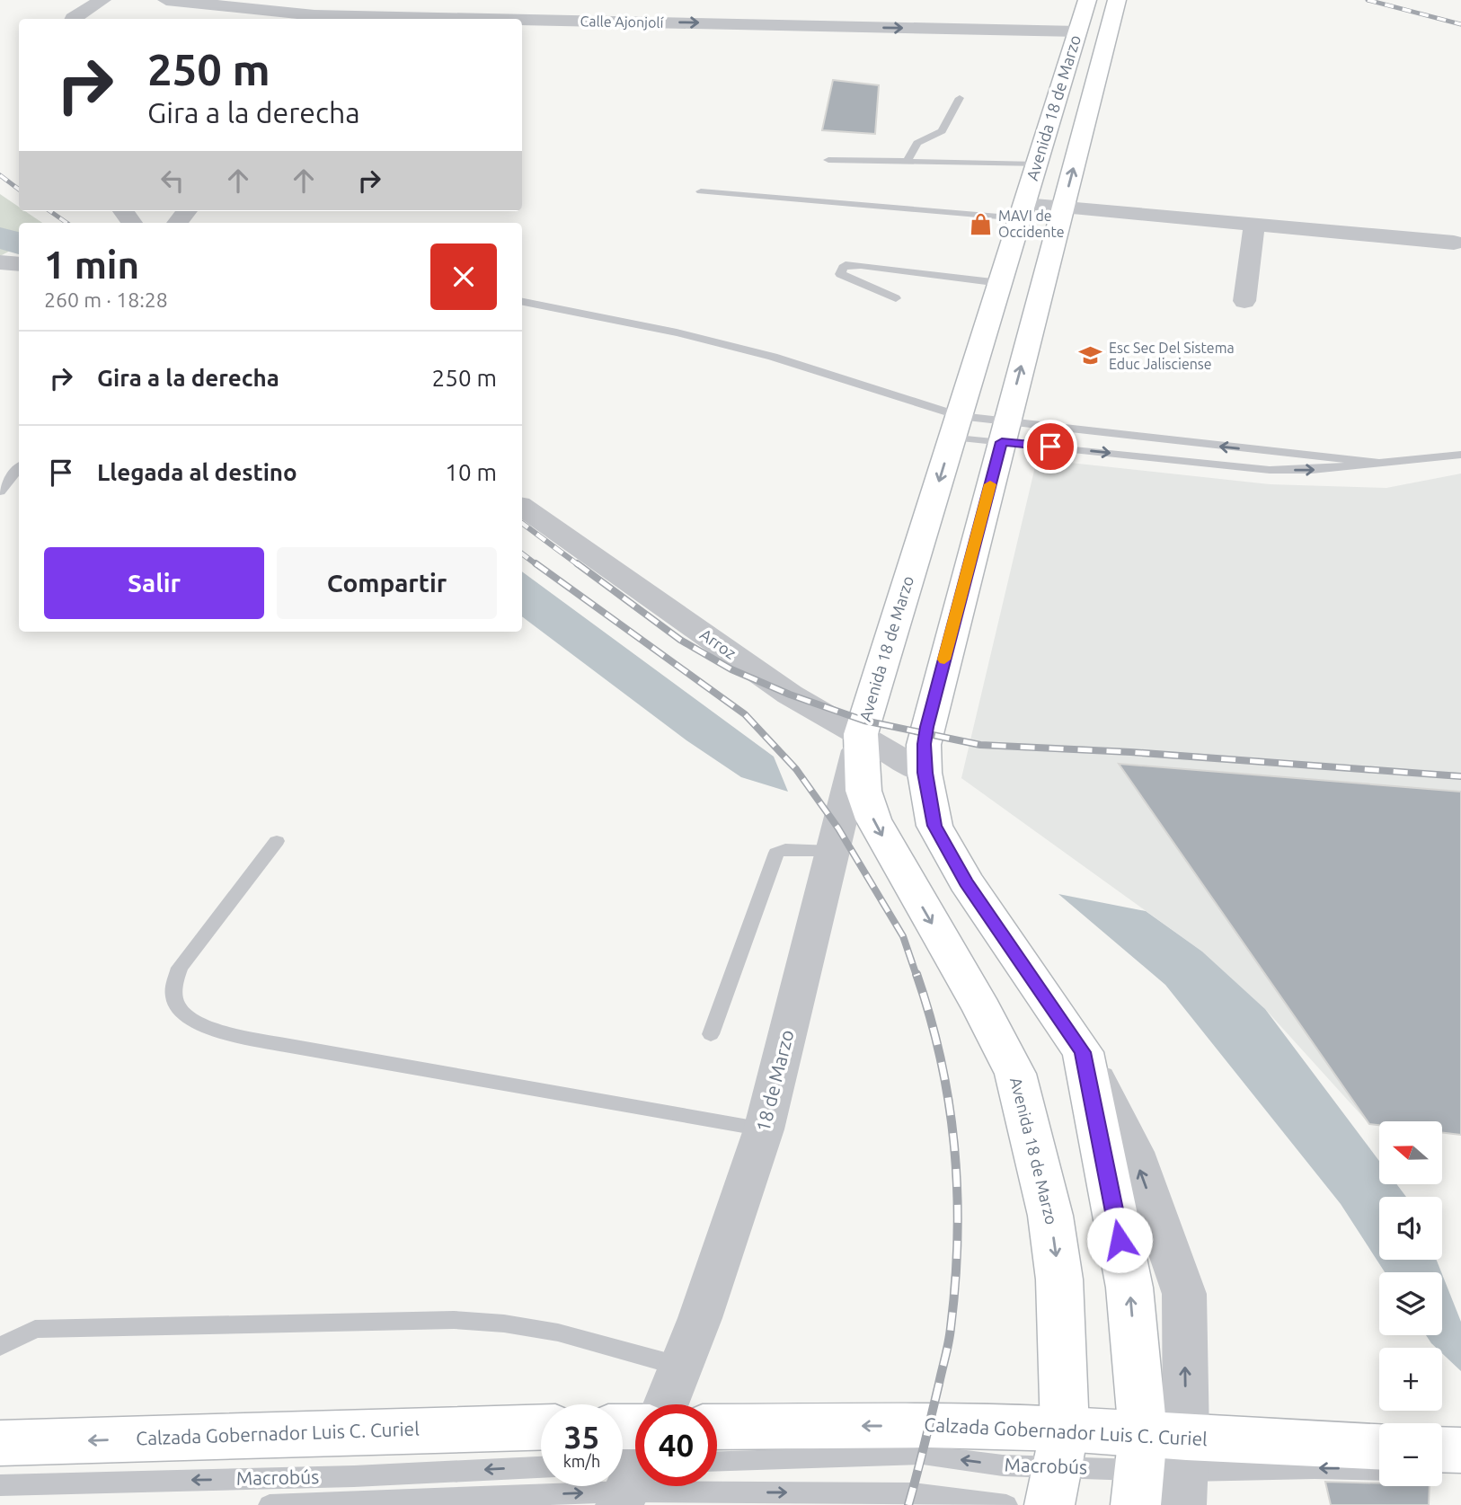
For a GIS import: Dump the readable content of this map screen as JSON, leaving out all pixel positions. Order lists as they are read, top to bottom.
{
  "streets": {
    "street": [
      "Calle Ajonjolí",
      "Avenida 18 de Marzo",
      "Arroz",
      "18 de Marzo",
      "Calzada Gobernador Luis C. Curiel"
    ],
    "lane": ["Macrobús"]
  },
  "crossings": [
    ["Calle Ajonjolí", "Avenida 18 de Marzo"],
    ["Avenida 18 de Marzo", "Arroz"],
    ["Avenida 18 de Marzo", "18 de Marzo"],
    ["Avenida 18 de Marzo", "Calzada Gobernador Luis C. Curiel"],
    ["Avenida 18 de Marzo", "Macrobús"],
    ["Arroz", "18 de Marzo"],
    ["Calzada Gobernador Luis C. Curiel", "Macrobús"]
  ],
  "one_way": ["Calle Ajonjolí", "Calzada Gobernador Luis C. Curiel"],
  "places": {
    "shop": ["MAVI de Occidente"],
    "school or university": ["Esc Sec Del Sistema Educ Jalisciense"]
  },
  "north": "left",
  "page": {
    "turn": ["250 m", "Gira a la derecha"],
    "heading": ["1 min", "260 m · 18:28"],
    "list": [
      {
        "name": "Gira a la derecha",
        "value": "250 m"
      },
      {
        "name": "Llegada al destino",
        "value": "10 m"
      }
    ],
    "buttons": ["Salir", "Compartir"],
    "map_buttons": ["+", "−"],
    "speed": "35 km/h",
    "limit": "40"
  }
}
